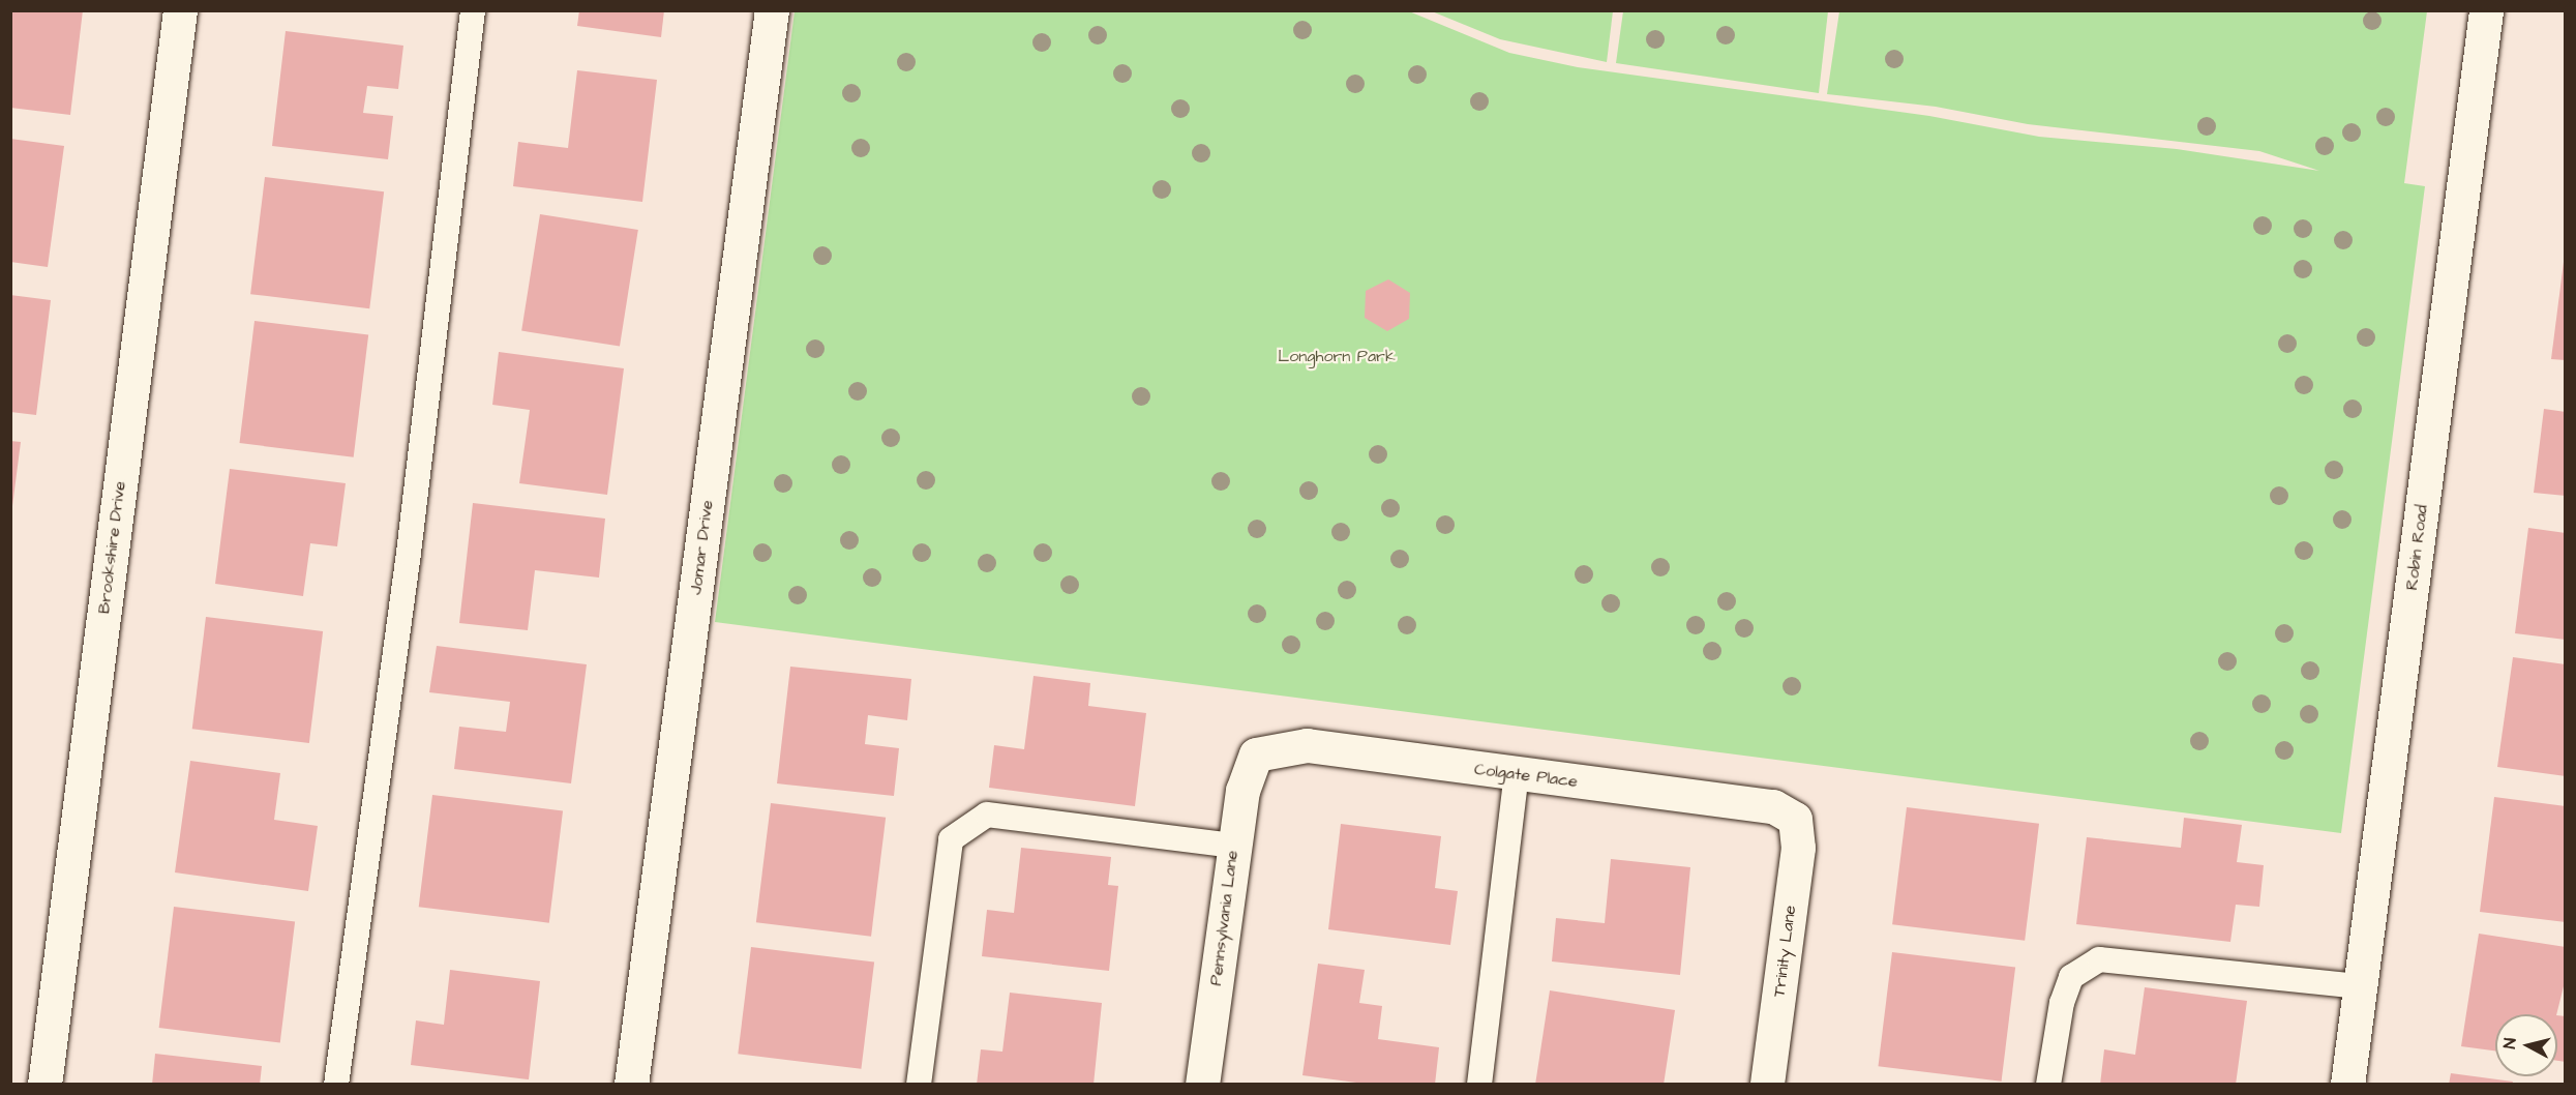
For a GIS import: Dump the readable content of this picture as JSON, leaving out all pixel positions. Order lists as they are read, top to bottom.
{
  "streets": {
    "street": [
      "Brookshire Drive",
      "Jomar Drive",
      "Robin Road",
      "Colgate Place",
      "Pennsylvania Lane",
      "Trinity Lane"
    ]
  },
  "crossings": [
    ["Colgate Place", "Pennsylvania Lane"],
    ["Colgate Place", "Trinity Lane"]
  ],
  "parks": ["Longhorn Park"],
  "north": "left"
}
